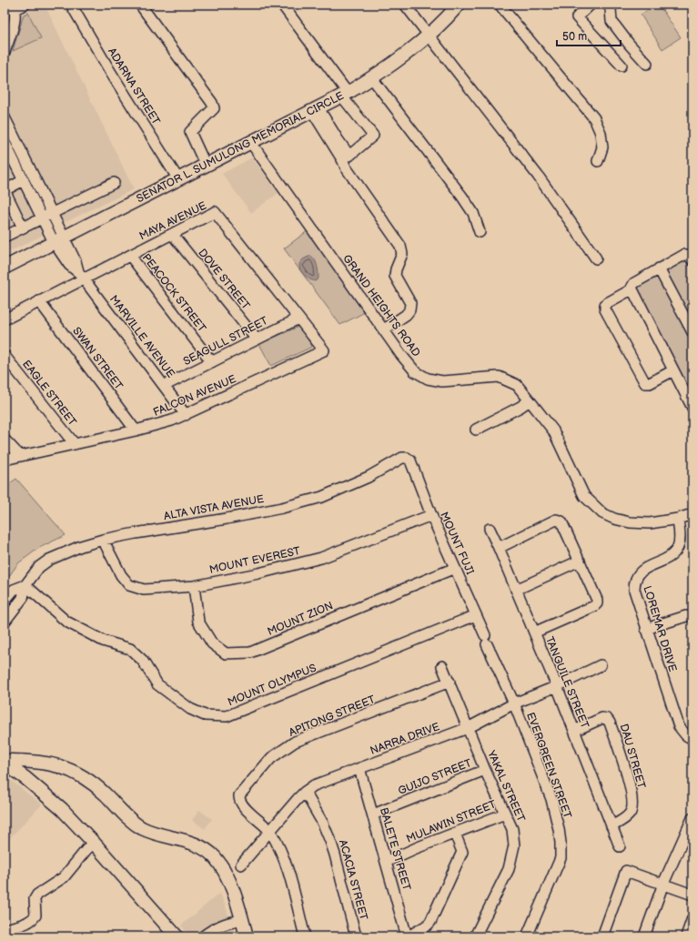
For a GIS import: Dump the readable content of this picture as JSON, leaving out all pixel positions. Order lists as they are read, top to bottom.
{
  "streets": {
    "main road": ["SENATOR L. SUMULONG MEMORIAL CIRCLE"],
    "street": [
      "ADARNA STREET",
      "MAYA AVENUE",
      "DOVE STREET",
      "PEACOCK STREET",
      "GRAND HEIGHTS ROAD",
      "MARVILLE AVENUE",
      "SEAGULL STREET",
      "SWAN STREET",
      "EAGLE STREET",
      "FALCON AVENUE",
      "ALTA VISTA AVENUE",
      "MOUNT FUJI",
      "MOUNT EVEREST",
      "MOUNT ZION",
      "LOREMAR DRIVE",
      "TANGUILE STREET",
      "MOUNT OLYMPUS",
      "APITONG STREET",
      "NARRA DRIVE",
      "DAU STREET",
      "EVERGREEN STREET",
      "GUIJO STREET",
      "YAKAL STREET",
      "MULAWIN STREET",
      "BALETE STREET",
      "ACACIA STREET"
    ]
  },
  "crossings": [
    ["ADARNA STREET", "SENATOR L. SUMULONG MEMORIAL CIRCLE"],
    ["SENATOR L. SUMULONG MEMORIAL CIRCLE", "GRAND HEIGHTS ROAD"],
    ["SENATOR L. SUMULONG MEMORIAL CIRCLE", "MARVILLE AVENUE"],
    ["MAYA AVENUE", "DOVE STREET"],
    ["MAYA AVENUE", "PEACOCK STREET"],
    ["MAYA AVENUE", "MARVILLE AVENUE"],
    ["MAYA AVENUE", "SEAGULL STREET"],
    ["MAYA AVENUE", "SWAN STREET"],
    ["MAYA AVENUE", "FALCON AVENUE"],
    ["DOVE STREET", "SEAGULL STREET"],
    ["PEACOCK STREET", "SEAGULL STREET"],
    ["GRAND HEIGHTS ROAD", "LOREMAR DRIVE"],
    ["MARVILLE AVENUE", "SEAGULL STREET"],
    ["MARVILLE AVENUE", "FALCON AVENUE"],
    ["SWAN STREET", "FALCON AVENUE"],
    ["EAGLE STREET", "FALCON AVENUE"],
    ["ALTA VISTA AVENUE", "MOUNT FUJI"],
    ["ALTA VISTA AVENUE", "MOUNT EVEREST"],
    ["ALTA VISTA AVENUE", "MOUNT OLYMPUS"],
    ["MOUNT FUJI", "MOUNT EVEREST"],
    ["MOUNT FUJI", "MOUNT ZION"],
    ["MOUNT FUJI", "MOUNT OLYMPUS"],
    ["MOUNT FUJI", "EVERGREEN STREET"],
    ["MOUNT EVEREST", "MOUNT ZION"],
    ["TANGUILE STREET", "NARRA DRIVE"],
    ["TANGUILE STREET", "DAU STREET"],
    ["APITONG STREET", "NARRA DRIVE"],
    ["APITONG STREET", "YAKAL STREET"],
    ["NARRA DRIVE", "EVERGREEN STREET"],
    ["NARRA DRIVE", "YAKAL STREET"],
    ["NARRA DRIVE", "BALETE STREET"],
    ["NARRA DRIVE", "ACACIA STREET"],
    ["GUIJO STREET", "YAKAL STREET"],
    ["GUIJO STREET", "BALETE STREET"],
    ["YAKAL STREET", "MULAWIN STREET"],
    ["MULAWIN STREET", "BALETE STREET"]
  ],
  "scale_bar": "50 m"
}
